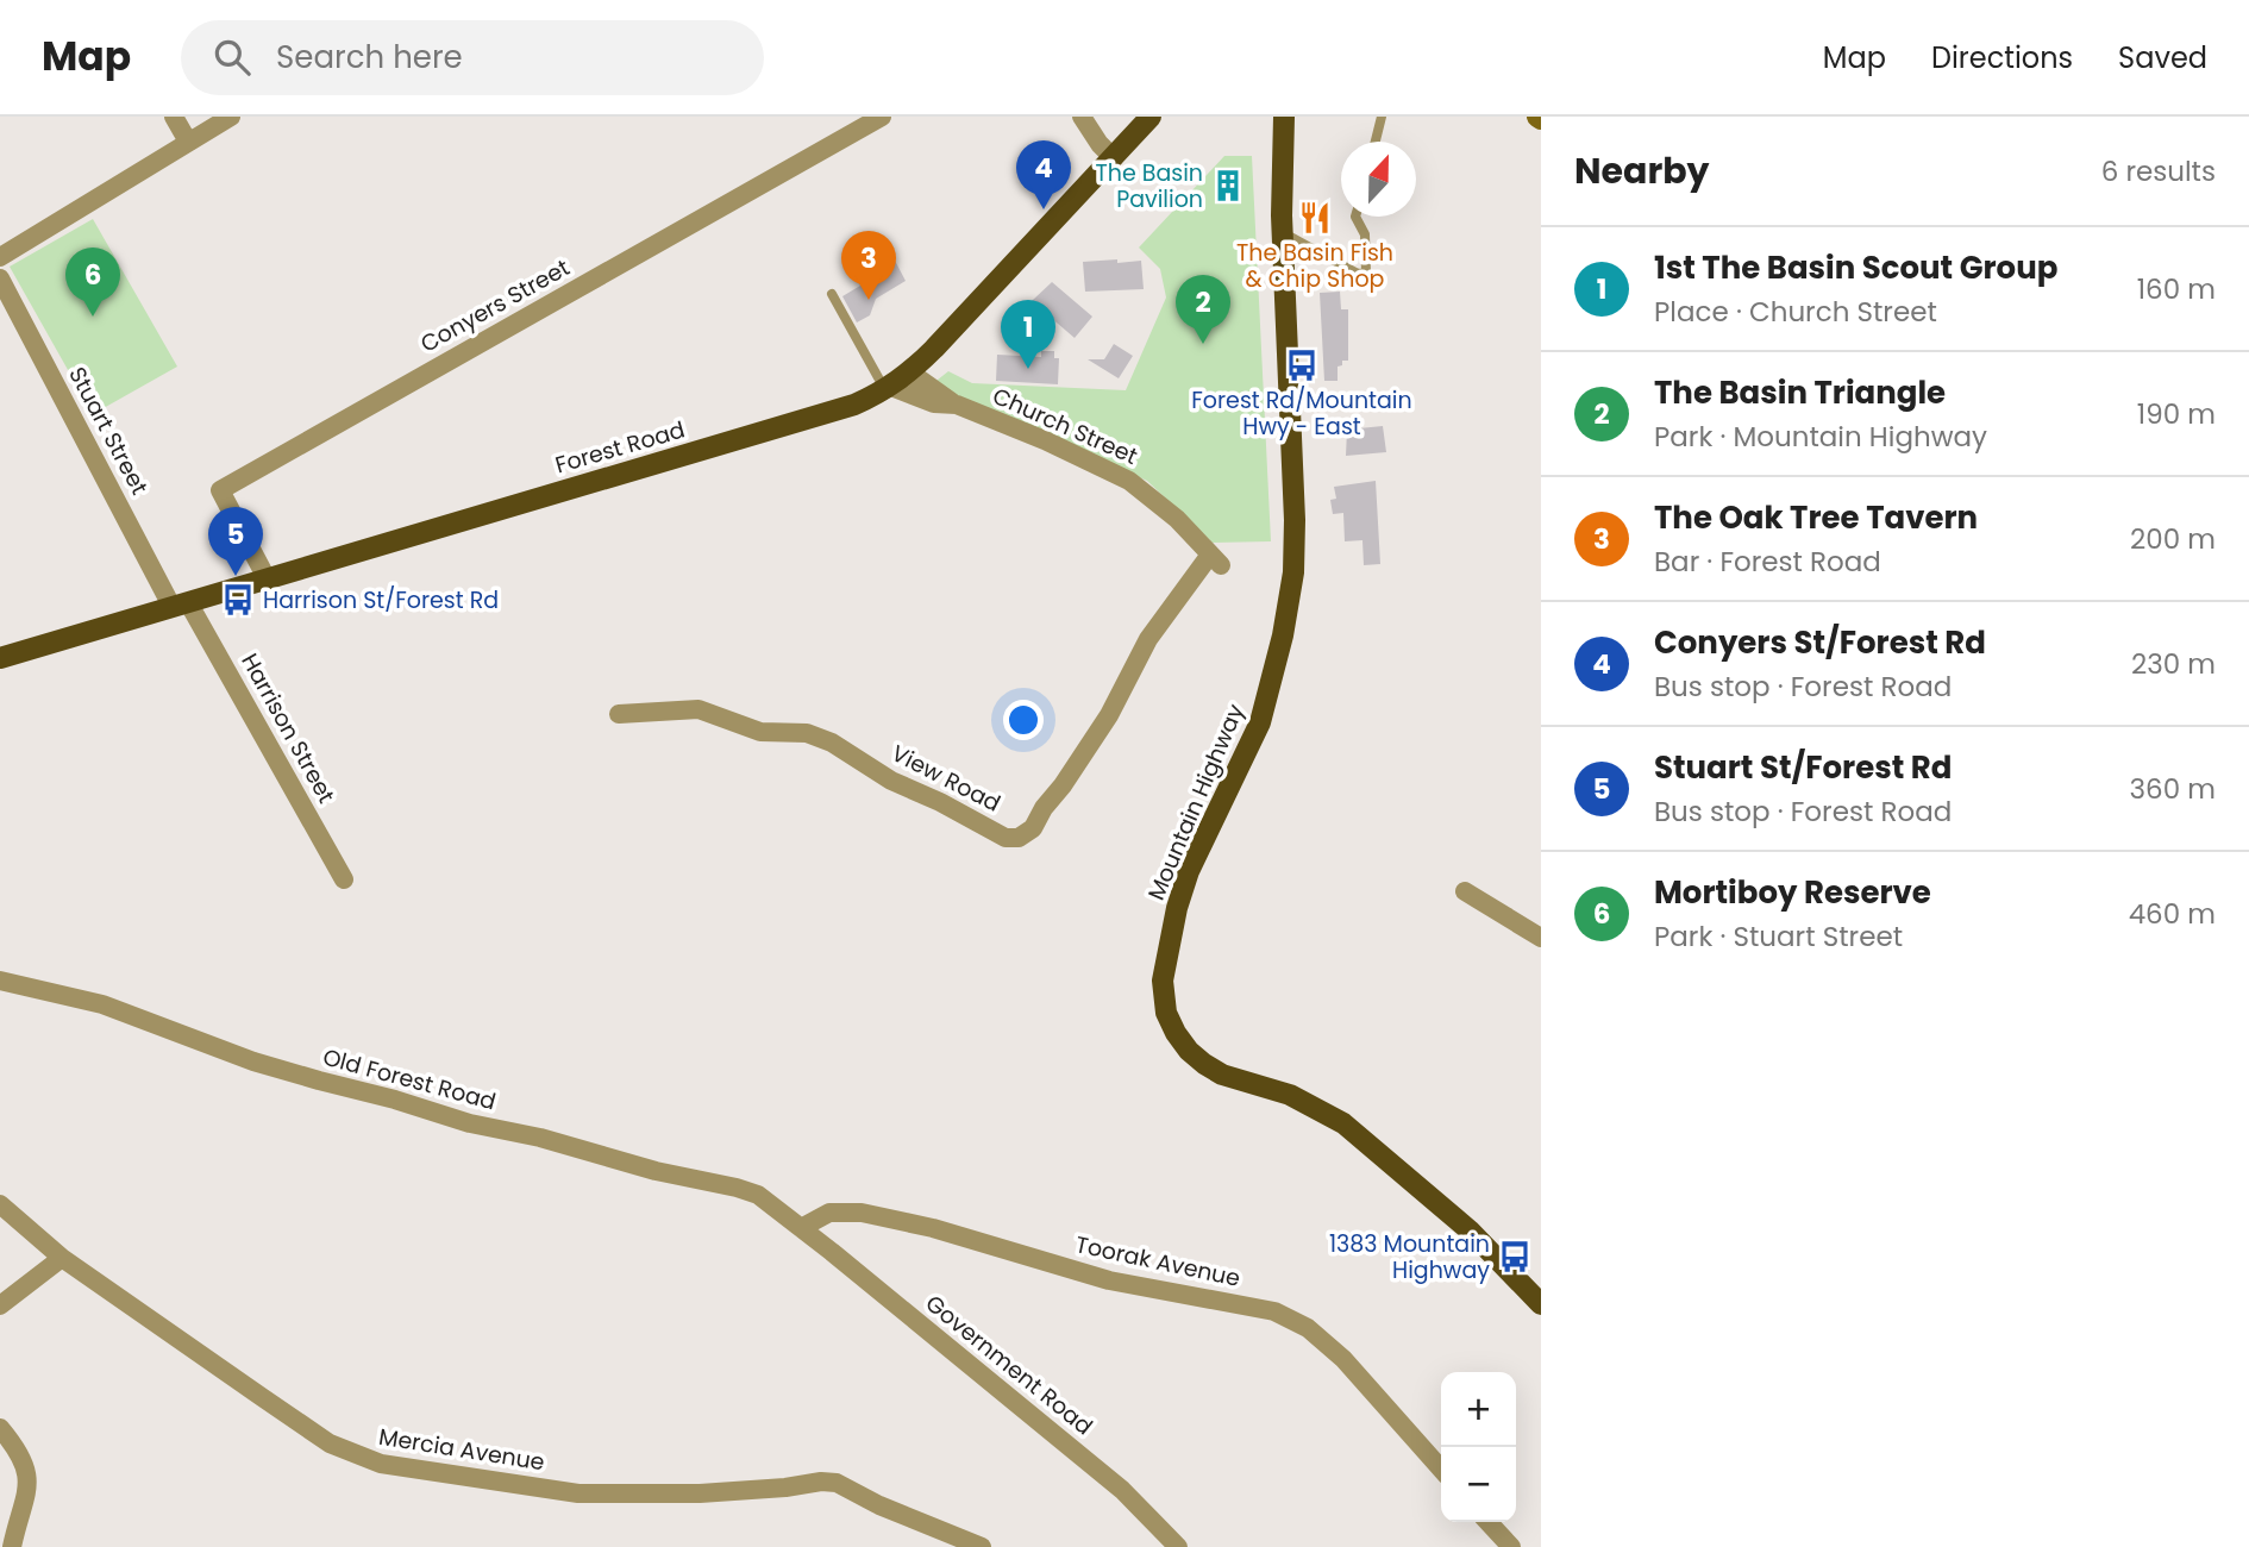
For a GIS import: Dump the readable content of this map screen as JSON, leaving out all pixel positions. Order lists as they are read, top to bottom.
{
  "streets": {
    "main road": ["Forest Road", "Mountain Highway"],
    "street": [
      "Conyers Street",
      "Church Street",
      "Stuart Street",
      "Harrison Street",
      "View Road",
      "Old Forest Road",
      "Toorak Avenue",
      "Government Road",
      "Mercia Avenue"
    ]
  },
  "crossings": [
    ["Conyers Street", "Forest Road"],
    ["Church Street", "Forest Road"],
    ["Church Street", "View Road"],
    ["Stuart Street", "Forest Road"],
    ["Stuart Street", "Harrison Street"],
    ["Forest Road", "Harrison Street"],
    ["Old Forest Road", "Toorak Avenue"],
    ["Old Forest Road", "Government Road"],
    ["Toorak Avenue", "Government Road"]
  ],
  "places": {
    "building": ["The Basin Pavilion"],
    "restaurant": ["The Basin Fish & Chip Shop"],
    "bus stop": ["Forest Rd/Mountain Hwy - East", "Harrison St/Forest Rd", "1383 Mountain Highway"]
  },
  "north": "top",
  "page": {
    "header": "Map",
    "search": "Search here",
    "nav": ["Map", "Directions", "Saved"],
    "heading": ["Nearby", "6 results"],
    "pins": [
      "4",
      "3",
      "6",
      "2",
      "1",
      "5"
    ],
    "list": [
      {
        "mark": "1",
        "name": "1st The Basin Scout Group",
        "note": "Place · Church Street",
        "value": "160 m"
      },
      {
        "mark": "2",
        "name": "The Basin Triangle",
        "note": "Park · Mountain Highway",
        "value": "190 m"
      },
      {
        "mark": "3",
        "name": "The Oak Tree Tavern",
        "note": "Bar · Forest Road",
        "value": "200 m"
      },
      {
        "mark": "4",
        "name": "Conyers St/Forest Rd",
        "note": "Bus stop · Forest Road",
        "value": "230 m"
      },
      {
        "mark": "5",
        "name": "Stuart St/Forest Rd",
        "note": "Bus stop · Forest Road",
        "value": "360 m"
      },
      {
        "mark": "6",
        "name": "Mortiboy Reserve",
        "note": "Park · Stuart Street",
        "value": "460 m"
      }
    ],
    "map_buttons": ["+", "−"]
  }
}
